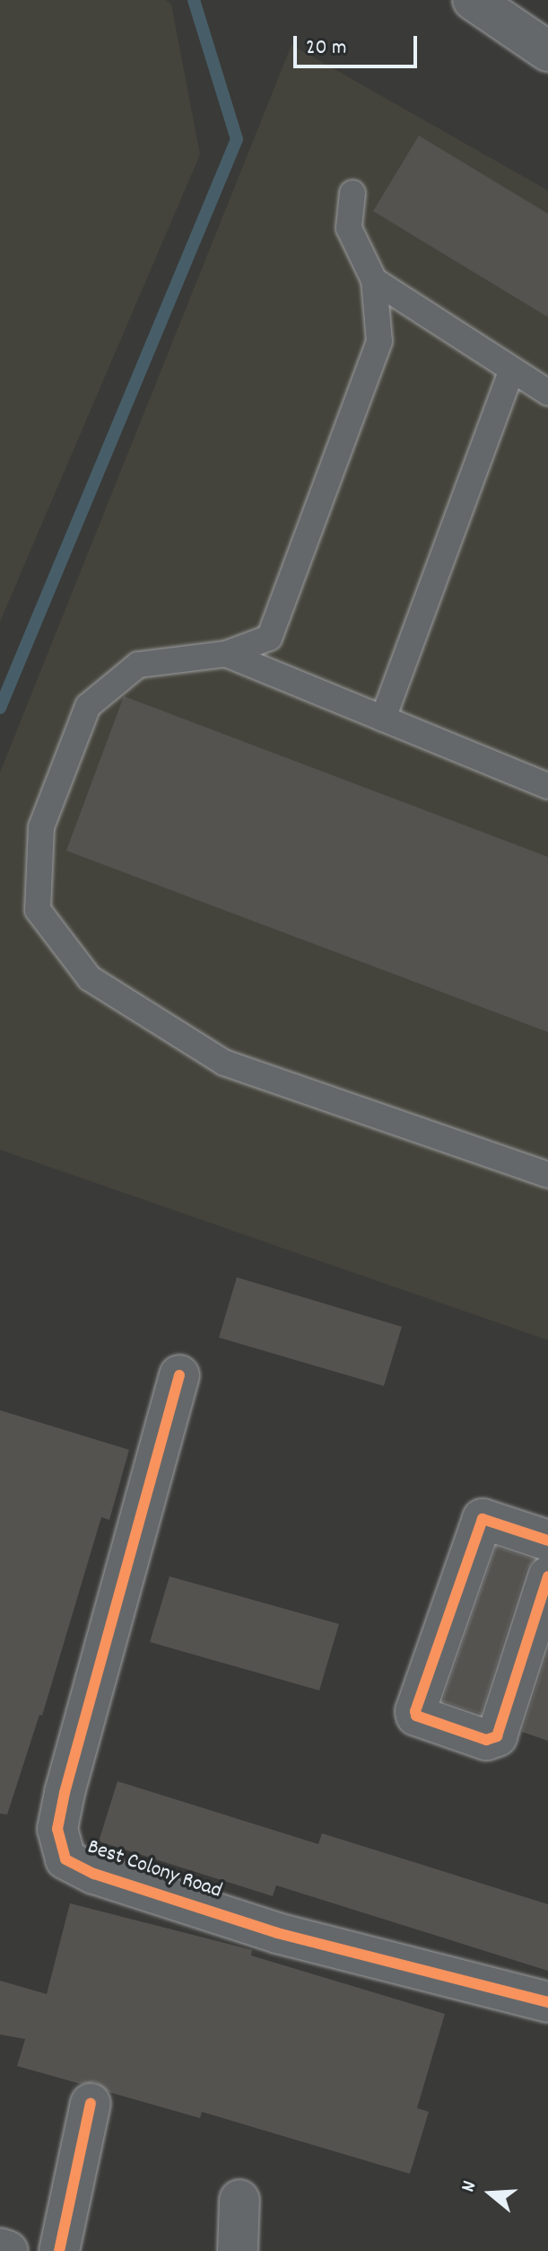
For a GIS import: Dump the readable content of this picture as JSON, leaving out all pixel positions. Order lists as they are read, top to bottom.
{
  "streets": {
    "street": ["Best Colony Road"]
  },
  "scale_bar": "20 m",
  "north": "left"
}
